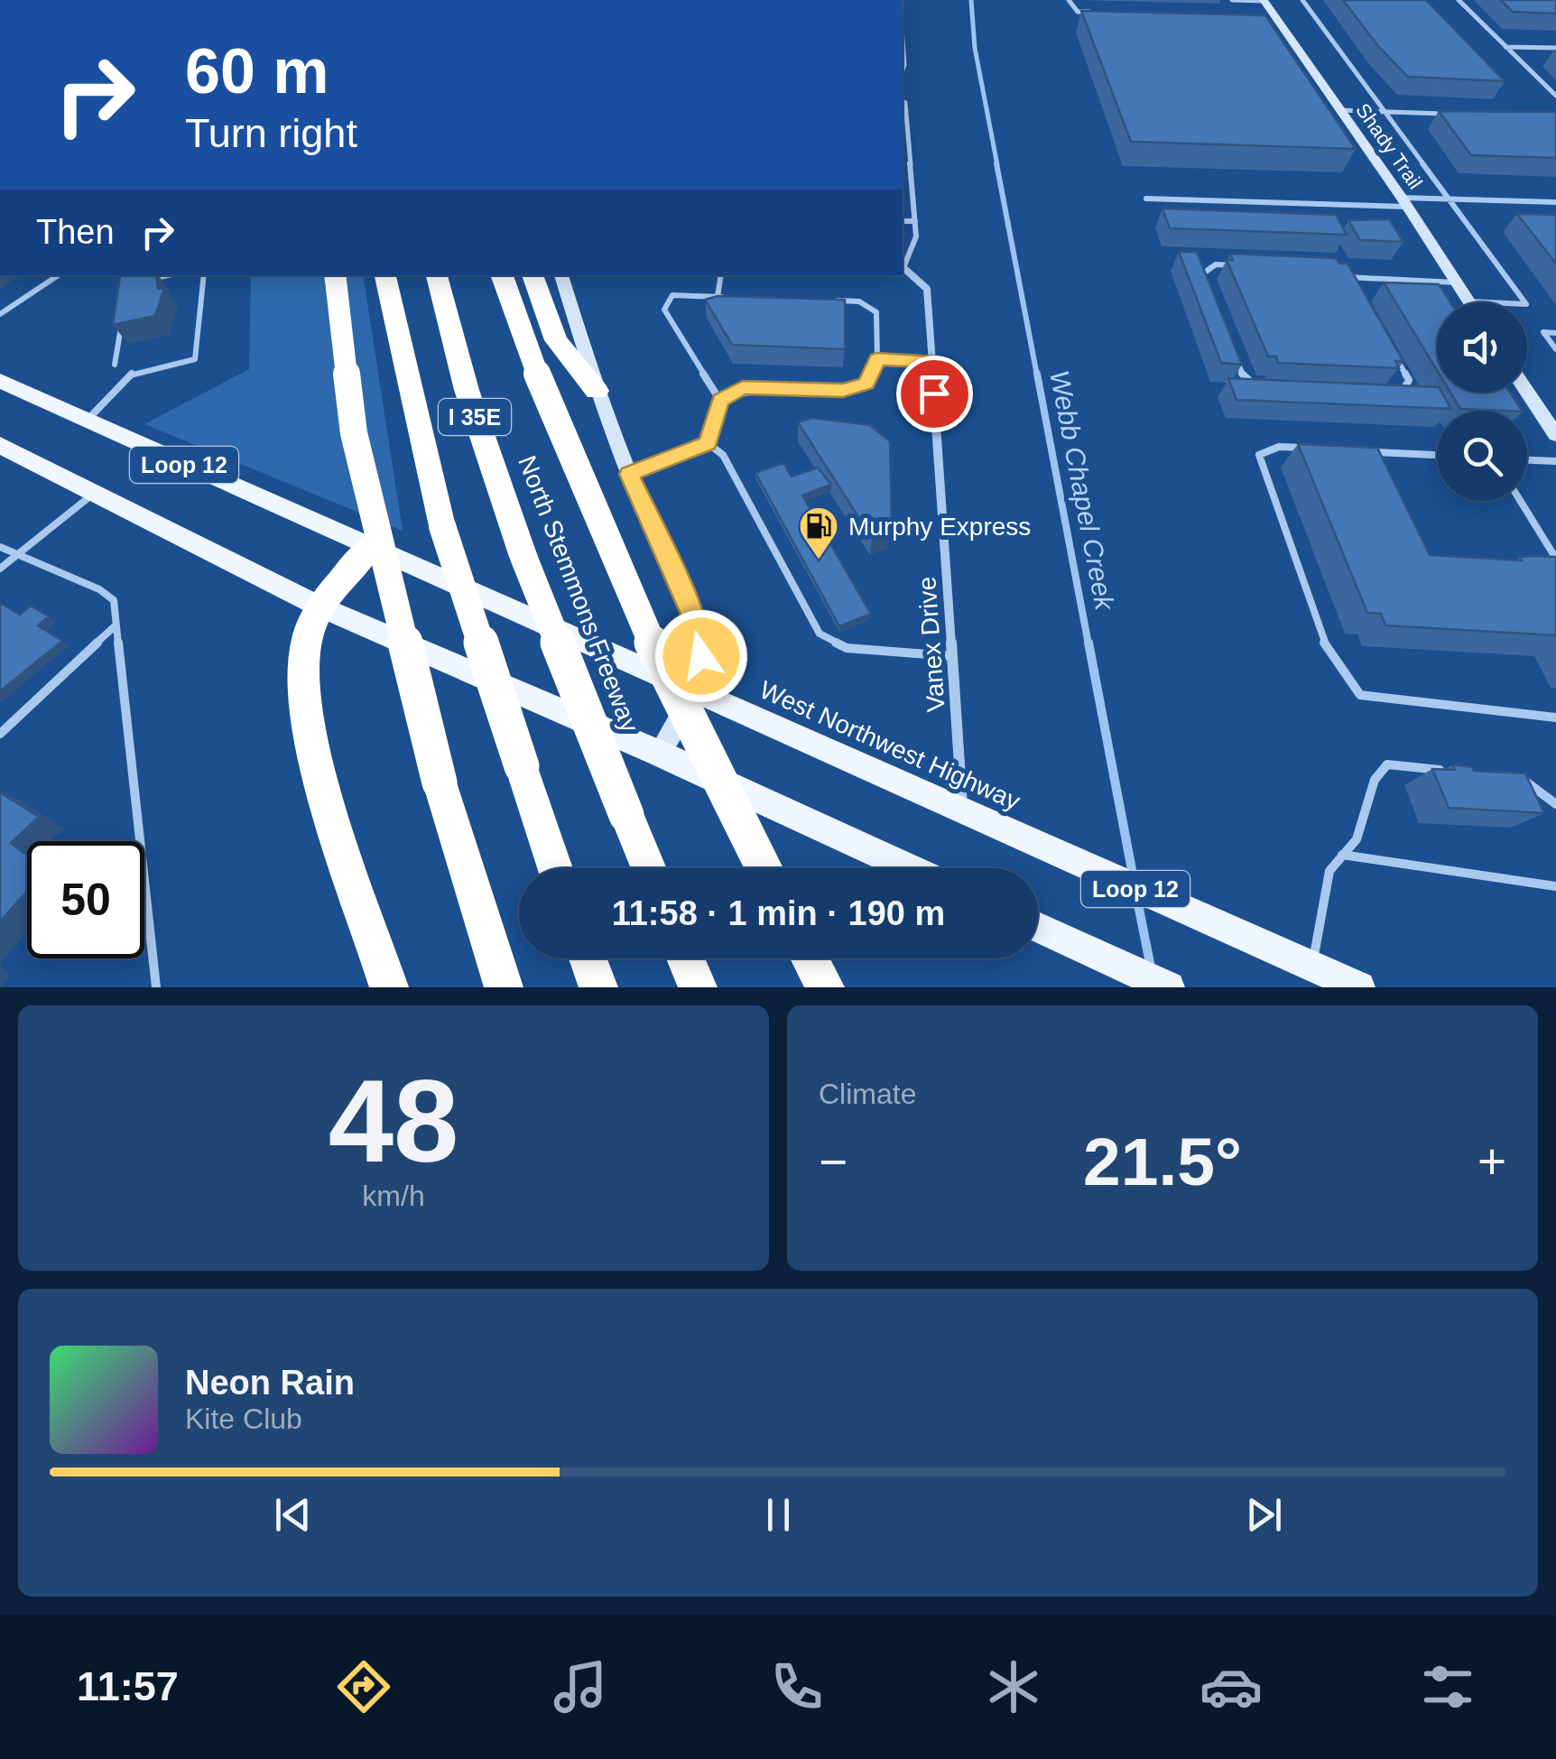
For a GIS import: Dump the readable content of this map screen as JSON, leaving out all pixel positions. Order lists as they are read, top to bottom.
{
  "streets": {
    "highway": ["I 35E", "North Stemmons Freeway"],
    "main road": ["Loop 12", "West Northwest Highway"],
    "street": ["Shady Trail", "Vanex Drive"]
  },
  "crossings": [
    ["Loop 12", "North Stemmons Freeway"],
    ["North Stemmons Freeway", "West Northwest Highway"],
    ["Vanex Drive", "West Northwest Highway"]
  ],
  "water": ["Webb Chapel Creek"],
  "places": {
    "fuel station": ["Murphy Express"]
  },
  "page": {
    "turn": ["60 m", "Turn right"],
    "then": "Then",
    "limit": "50",
    "trip": "11:58 · 1 min · 190 m",
    "tile": [
      ["48", "km/h"],
      "Climate"
    ],
    "heat": ["−", "21.5°", "+"],
    "song": ["Neon Rain", "Kite Club"],
    "tabs": "11:57"
  }
}
